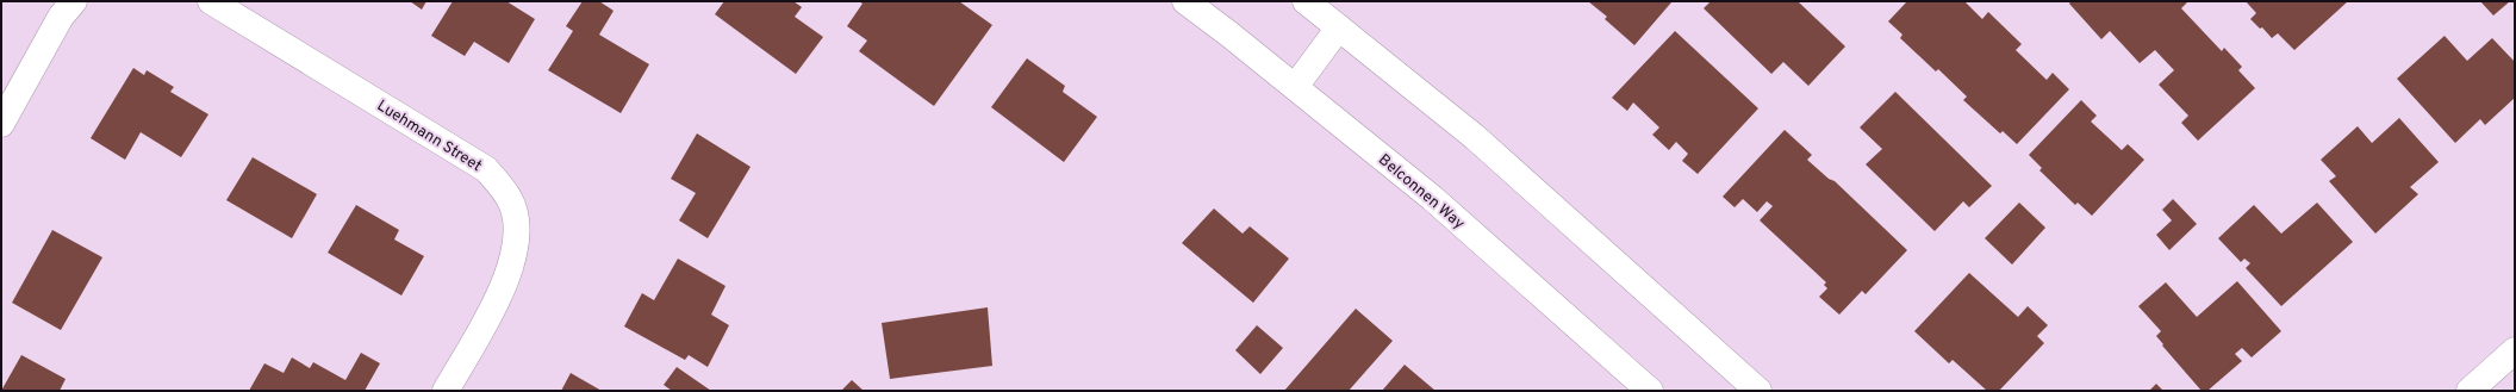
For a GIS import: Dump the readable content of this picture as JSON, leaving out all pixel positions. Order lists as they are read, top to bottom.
{
  "streets": {
    "main road": ["Luehmann Street", "Belconnen Way"]
  }
}
